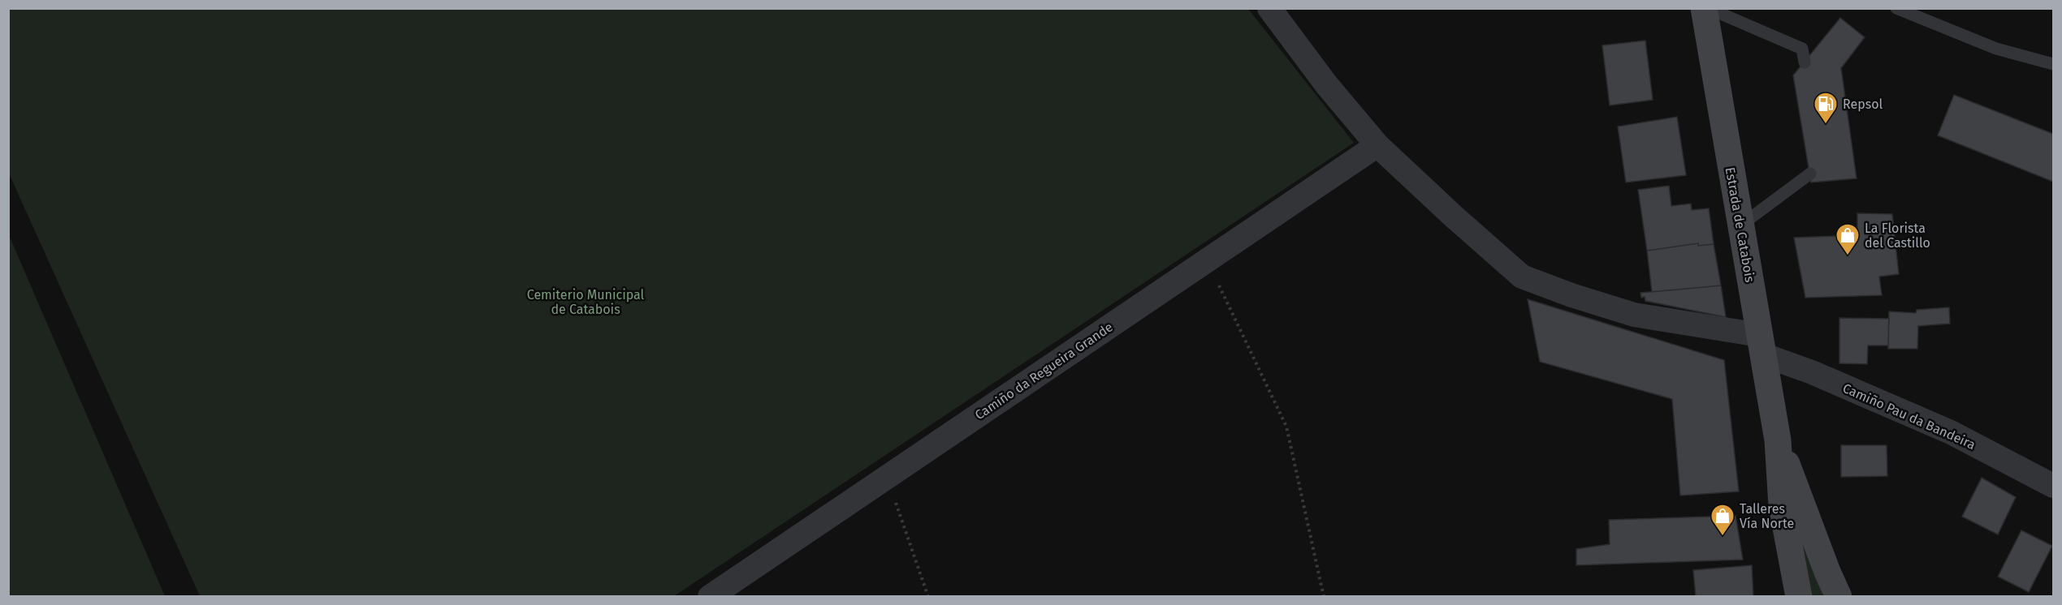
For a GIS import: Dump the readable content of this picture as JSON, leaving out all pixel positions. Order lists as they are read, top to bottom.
{
  "streets": {
    "main road": ["Estrada de Catabois"],
    "street": ["Camiño da Regueira Grande", "Camiño Pau da Bandeira"]
  },
  "crossings": [
    ["Estrada de Catabois", "Camiño Pau da Bandeira"],
    ["Camiño da Regueira Grande", "Camiño Pau da Bandeira"]
  ],
  "parks": ["Cemiterio Municipal de Catabois"],
  "places": {
    "fuel station": ["Repsol"],
    "shop": ["La Florista del Castillo", "Talleres Vía Norte"]
  }
}
